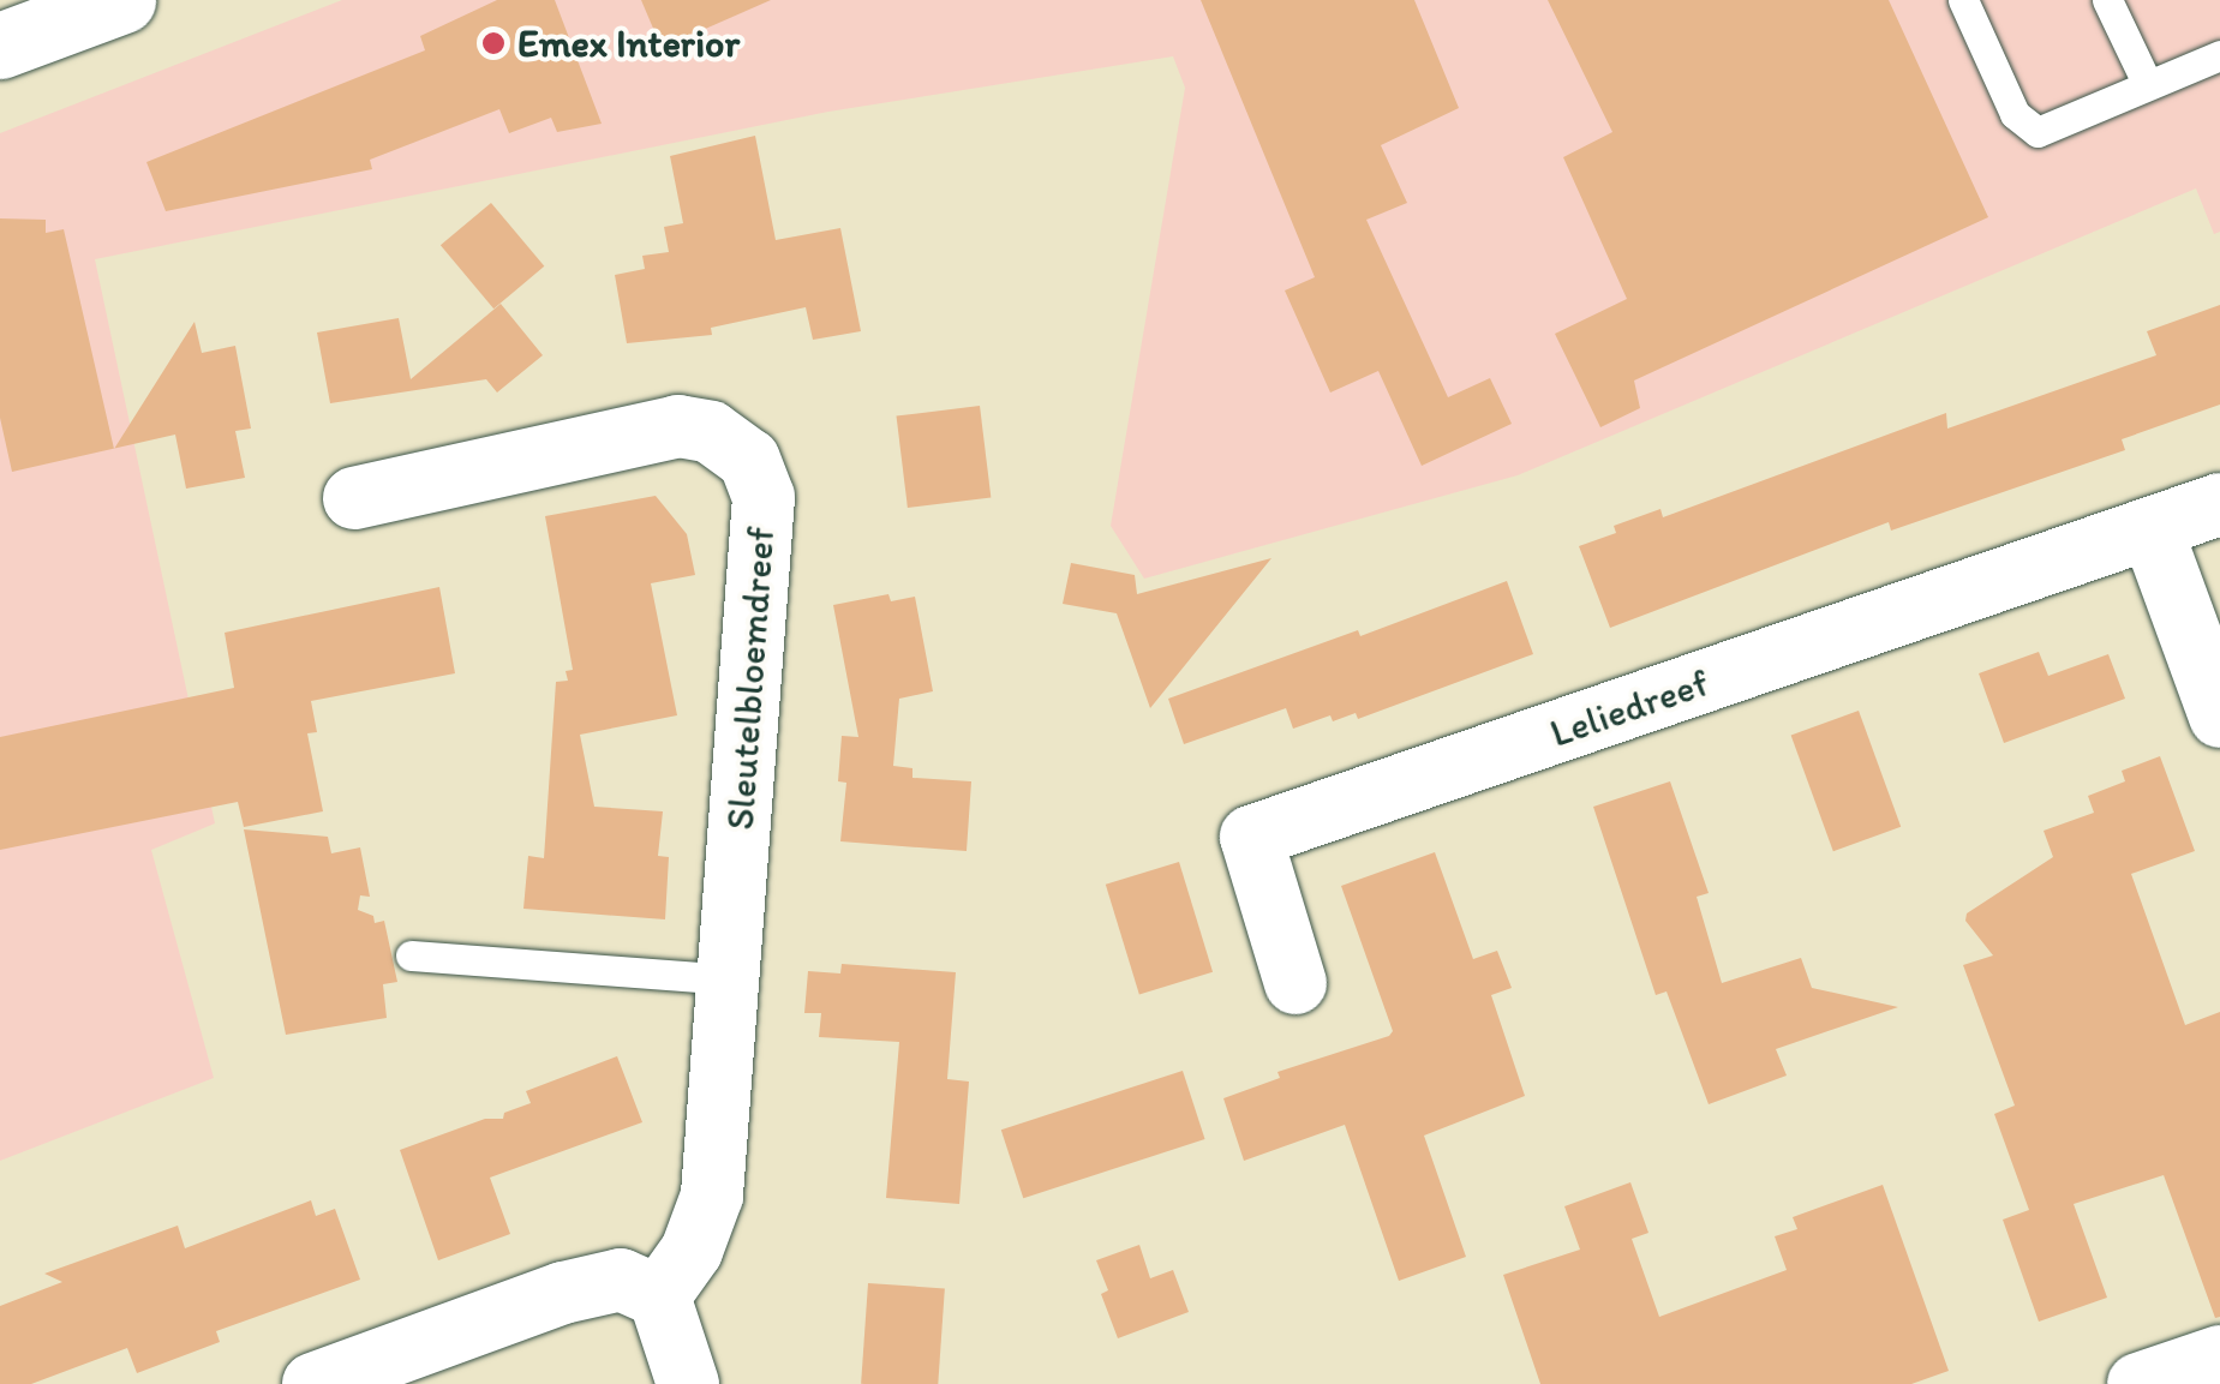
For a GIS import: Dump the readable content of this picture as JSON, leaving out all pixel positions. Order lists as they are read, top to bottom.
{
  "streets": {
    "street": ["Sleutelbloemdreef", "Leliedreef"]
  },
  "places": ["Emex Interior"]
}
